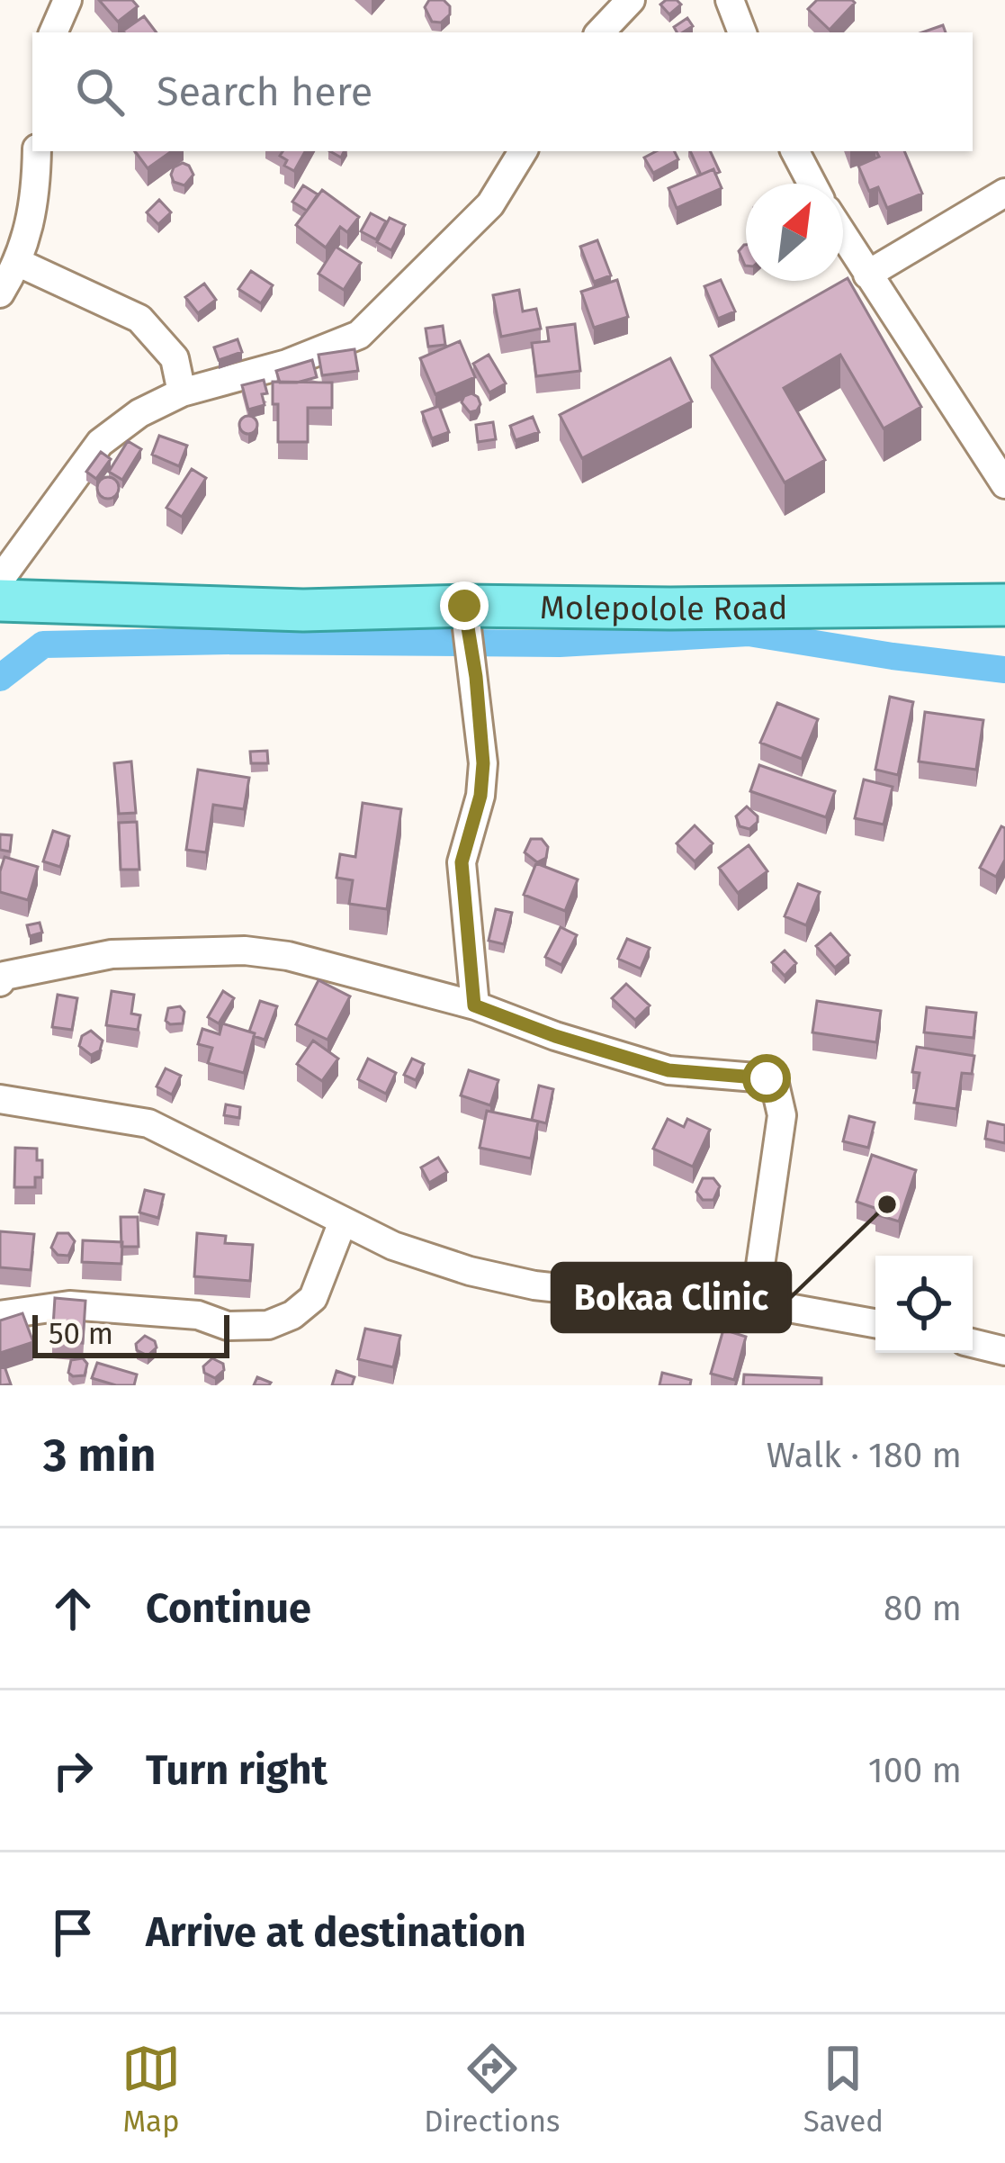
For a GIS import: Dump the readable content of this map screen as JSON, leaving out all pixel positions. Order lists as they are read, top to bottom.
{
  "streets": {
    "main road": ["Molepolole Road"]
  },
  "places": ["Bokaa Clinic"],
  "scale_bar": "50 m",
  "north": "top right",
  "page": {
    "search": "Search here",
    "scale": "50 m",
    "heading": ["3 min", "Walk · 180 m"],
    "list": [
      ["Continue", "80 m"],
      ["Turn right", "100 m"],
      "Arrive at destination"
    ],
    "nav": ["Map", "Directions", "Saved"]
  }
}
